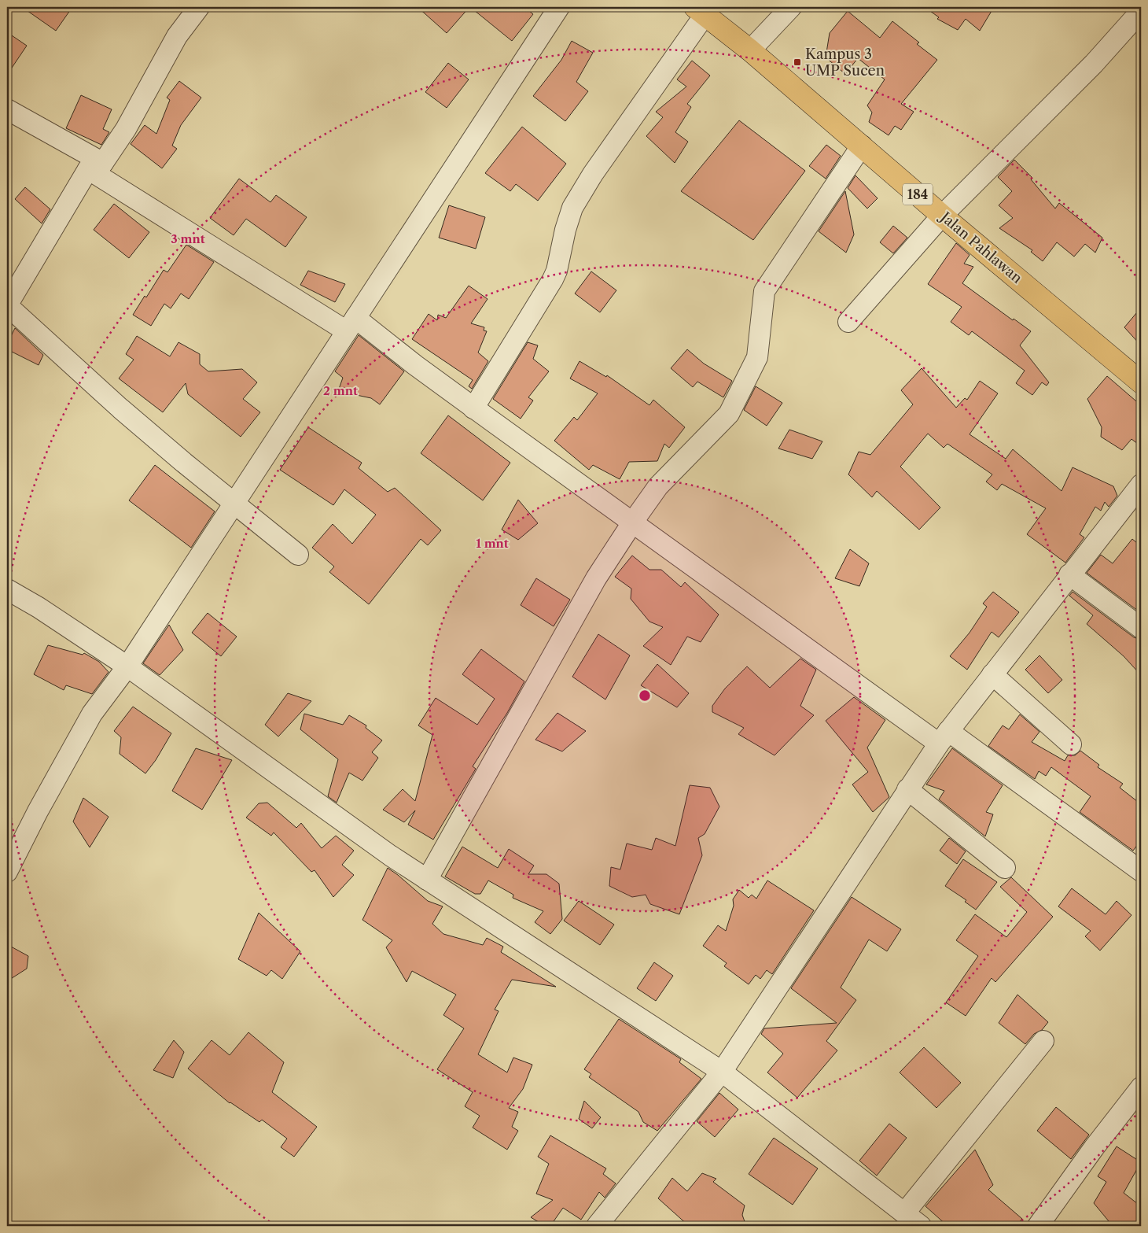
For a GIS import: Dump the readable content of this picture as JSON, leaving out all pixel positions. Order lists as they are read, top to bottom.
{
  "streets": {
    "main road": ["184", "Jalan Pahlawan"]
  },
  "places": {
    "transit": ["Kampus 3 UMP Sucen"]
  },
  "rings": ["3 mnt", "2 mnt", "1 mnt"]
}
